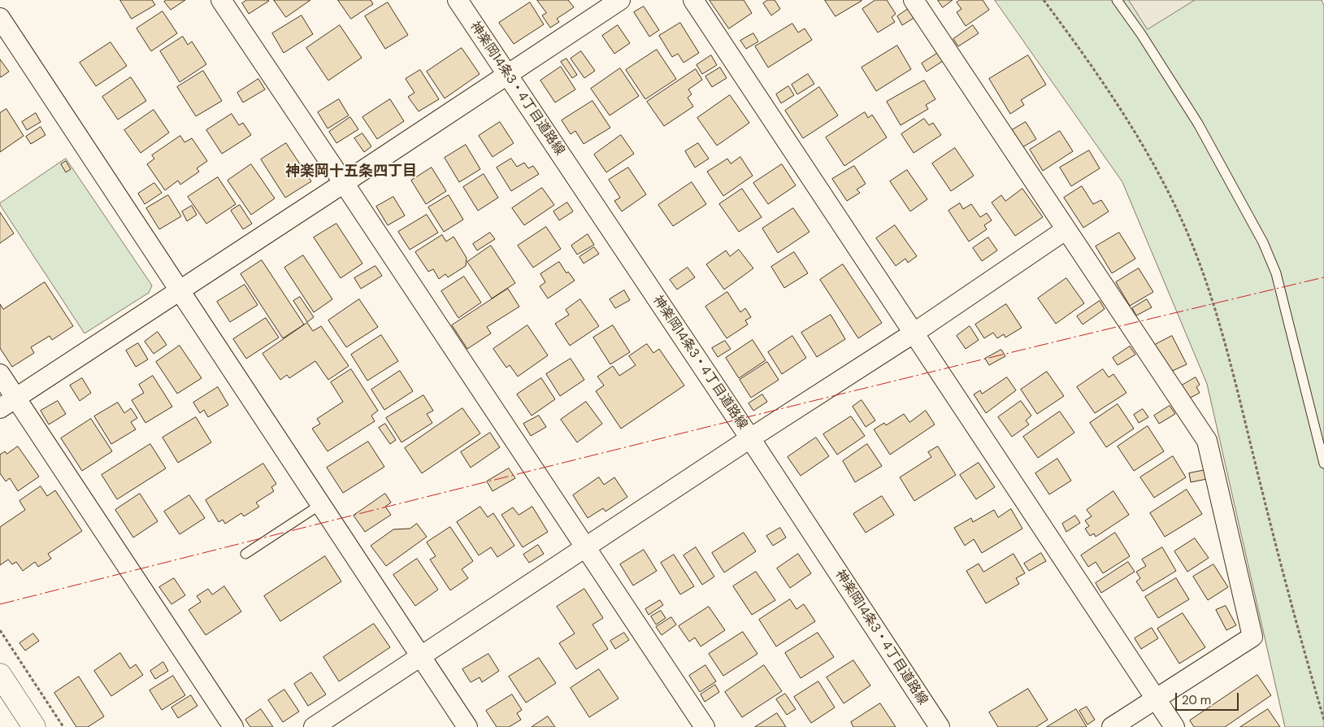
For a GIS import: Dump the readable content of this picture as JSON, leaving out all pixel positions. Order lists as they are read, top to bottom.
{
  "streets": {
    "street": ["神楽岡14条3・4丁目道路線"]
  },
  "districts": ["神楽岡十五条四丁目"],
  "scale_bar": "20 m"
}
